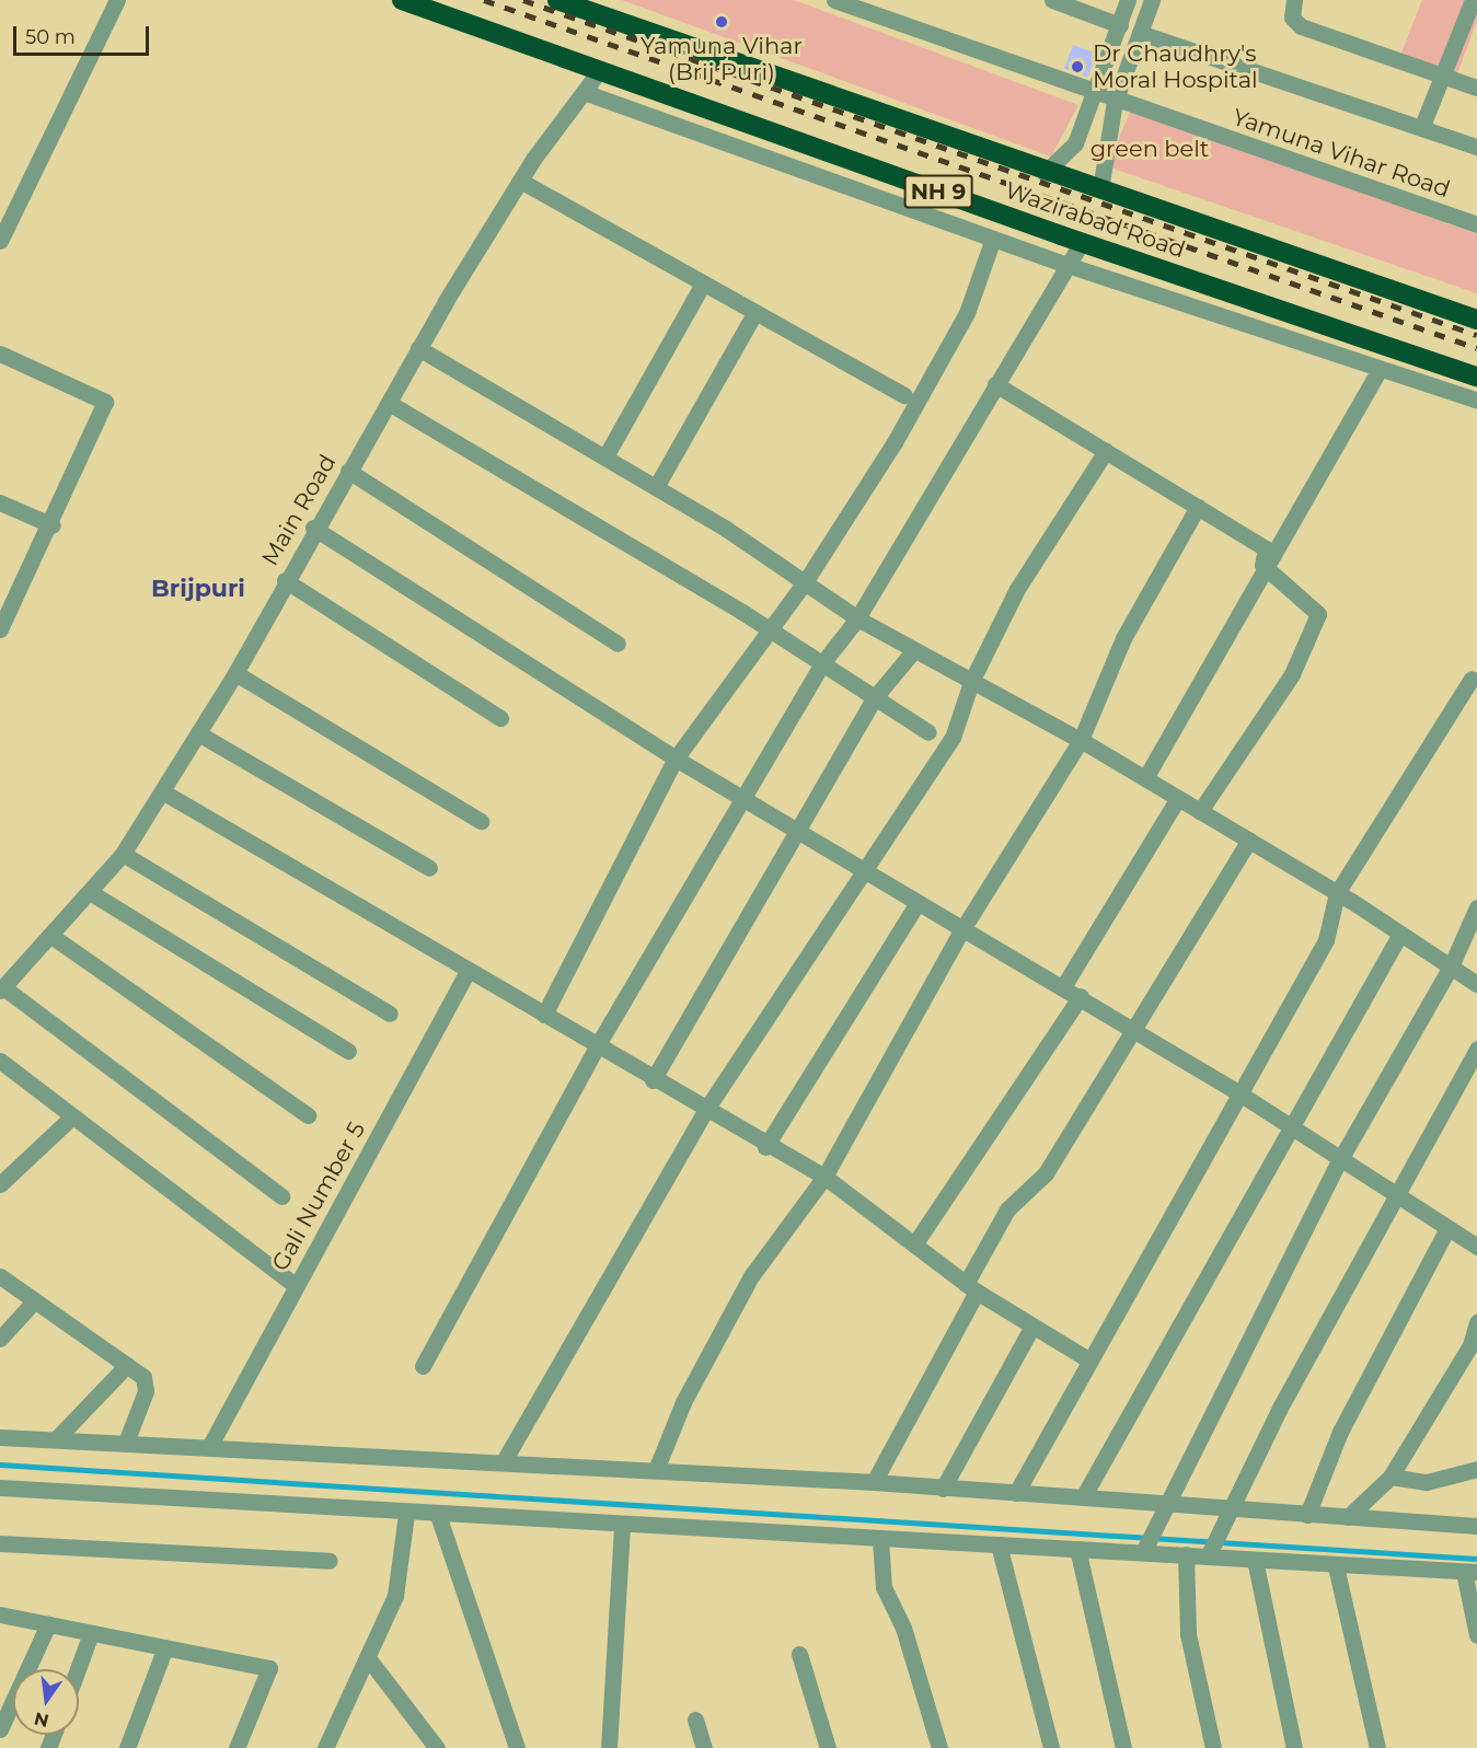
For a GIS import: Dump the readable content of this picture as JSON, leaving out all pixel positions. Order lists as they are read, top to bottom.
{
  "streets": {
    "highway": ["NH 9", "Wazirabad Road"],
    "street": ["Yamuna Vihar Road", "Main Road", "Gali Number 5"]
  },
  "crossings": [
    ["Wazirabad Road", "Main Road"]
  ],
  "districts": ["Brijpuri"],
  "parks": ["green belt"],
  "places": ["Yamuna Vihar (Brij Puri)", "Dr Chaudhry's Moral Hospital"],
  "scale_bar": "50 m",
  "north": "bottom"
}
